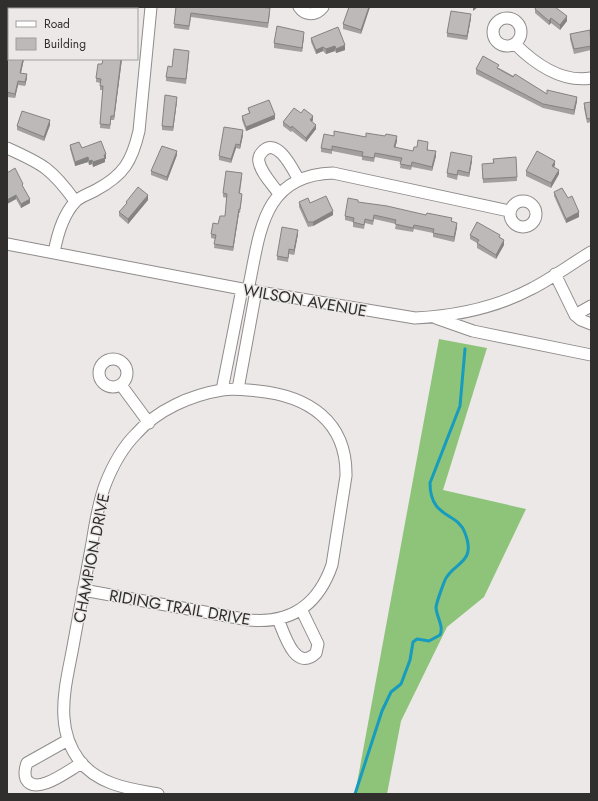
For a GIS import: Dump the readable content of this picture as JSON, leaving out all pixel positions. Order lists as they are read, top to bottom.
{
  "streets": {
    "street": ["WILSON AVENUE", "CHAMPION DRIVE", "RIDING TRAIL DRIVE"]
  },
  "crossings": [
    ["CHAMPION DRIVE", "RIDING TRAIL DRIVE"]
  ],
  "legend": ["Road", "Building"]
}
